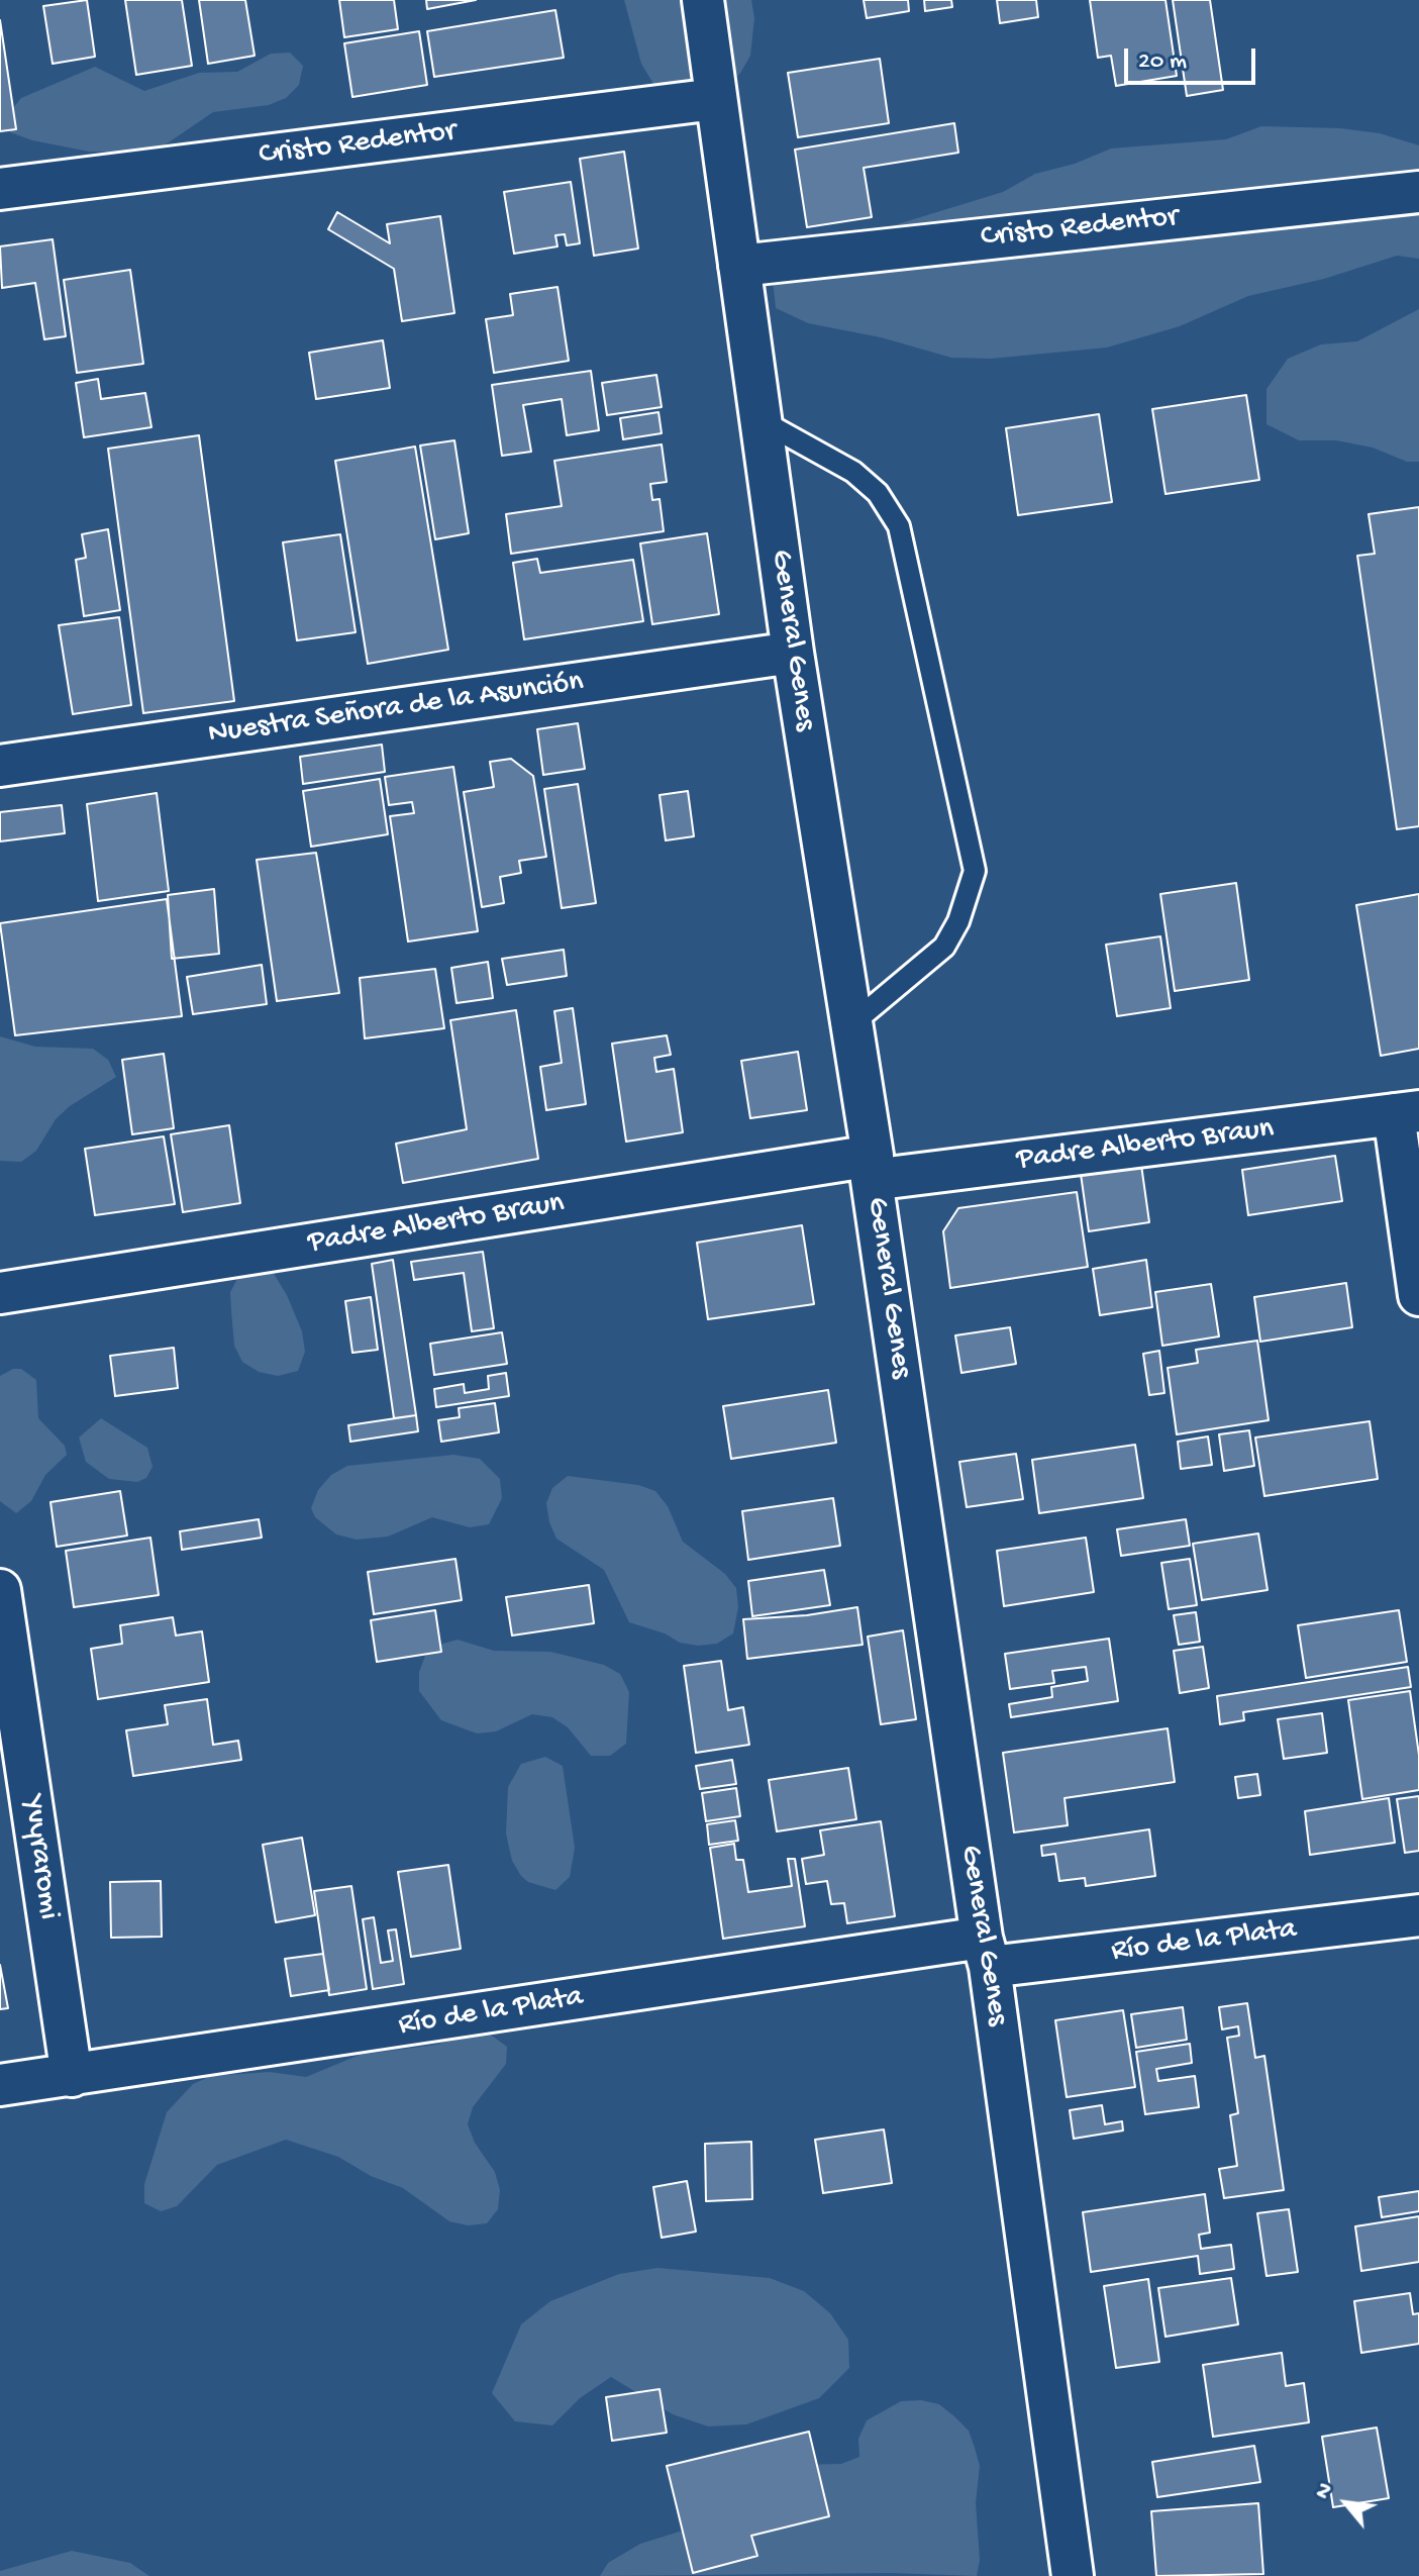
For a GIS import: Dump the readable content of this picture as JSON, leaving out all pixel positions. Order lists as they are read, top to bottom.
{
  "streets": {
    "street": [
      "Cristo Redentor",
      "General Genes",
      "Nuestra Señora de la Asunción",
      "Padre Alberto Braun",
      "Yvyraromi",
      "Río de la Plata"
    ]
  },
  "crossings": [
    ["Cristo Redentor", "General Genes"],
    ["General Genes", "Nuestra Señora de la Asunción"],
    ["General Genes", "Padre Alberto Braun"],
    ["General Genes", "Río de la Plata"],
    ["Yvyraromi", "Río de la Plata"]
  ],
  "scale_bar": "20 m",
  "north": "top left"
}
